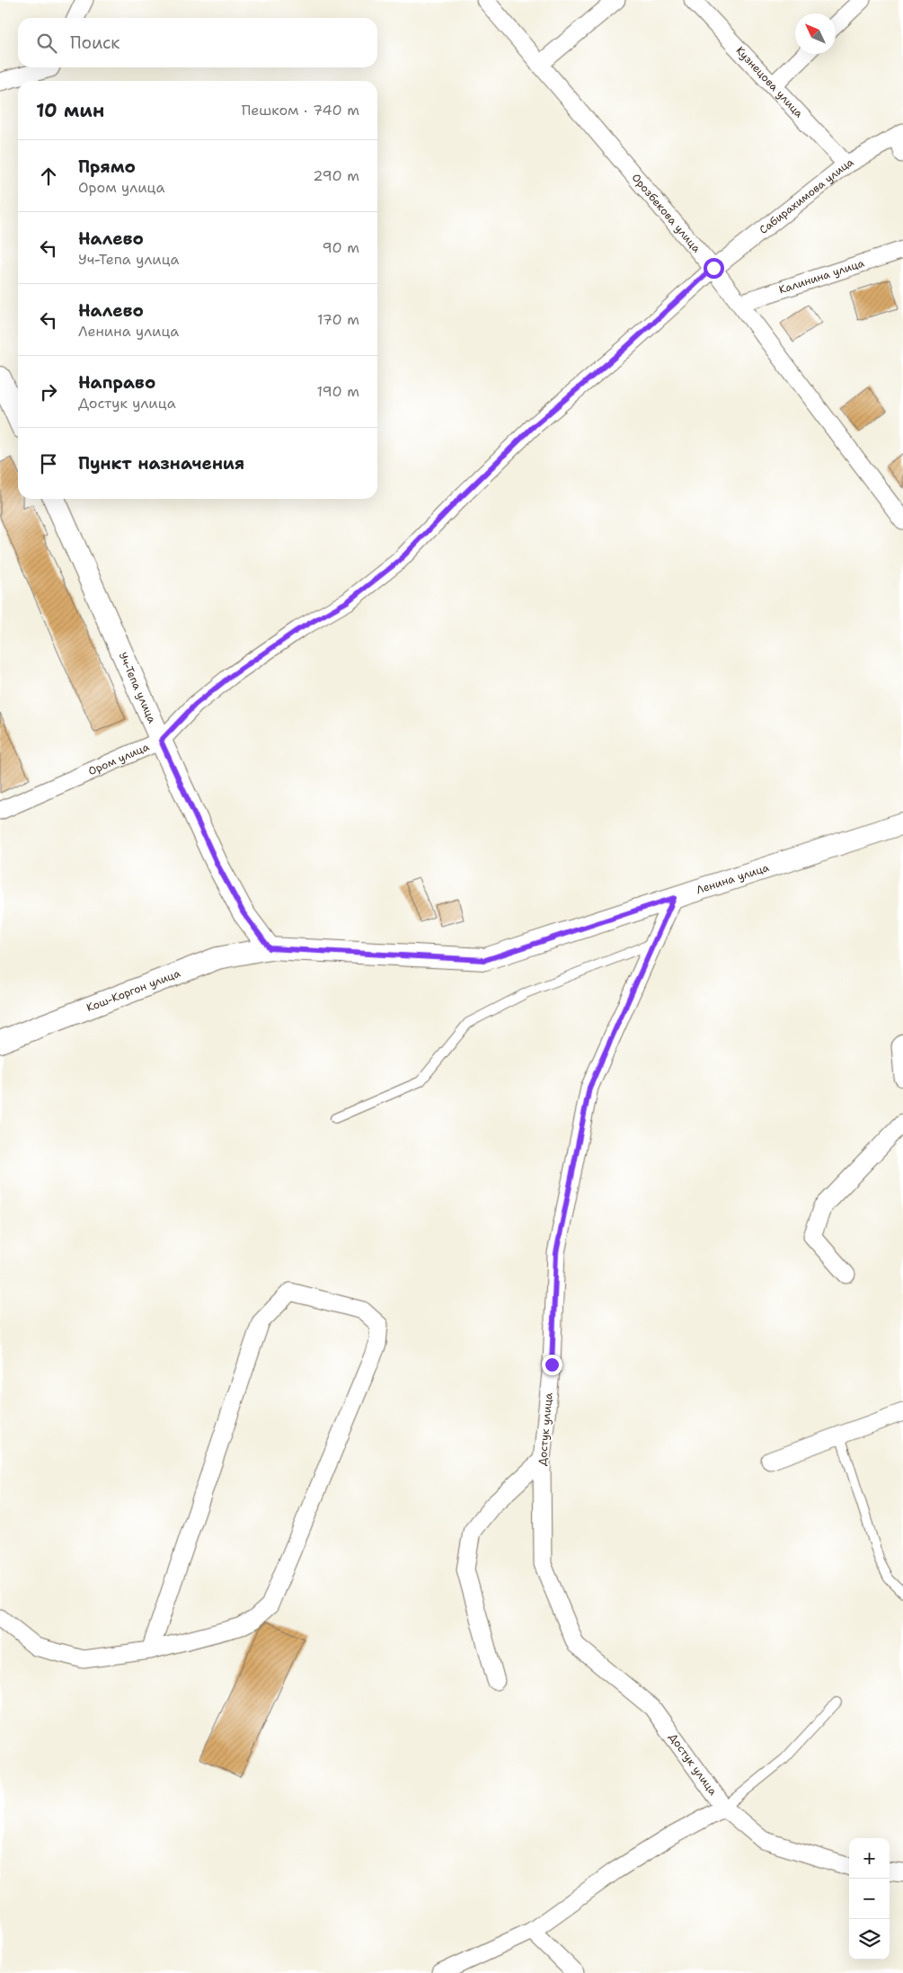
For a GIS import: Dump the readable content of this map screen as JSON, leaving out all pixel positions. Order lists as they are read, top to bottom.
{
  "streets": {
    "street": [
      "Кузнецова улица",
      "Сабирахимова улица",
      "Орозбекова улица",
      "Калинина улица",
      "Уч-Тепа улица",
      "Ором улица",
      "Ленина улица",
      "Кош-Коргон улица",
      "Достук улица"
    ]
  },
  "crossings": [
    ["Кузнецова улица", "Сабирахимова улица"],
    ["Сабирахимова улица", "Орозбекова улица"],
    ["Сабирахимова улица", "Ором улица"],
    ["Орозбекова улица", "Калинина улица"],
    ["Орозбекова улица", "Ором улица"],
    ["Уч-Тепа улица", "Ором улица"],
    ["Уч-Тепа улица", "Ленина улица"],
    ["Уч-Тепа улица", "Кош-Коргон улица"],
    ["Ленина улица", "Кош-Коргон улица"],
    ["Ленина улица", "Достук улица"]
  ],
  "north": "top left",
  "page": {
    "search": "Поиск",
    "heading": ["10 мин", "Пешком · 740 m"],
    "list": [
      ["Прямо", "Ором улица", "290 m"],
      ["Налево", "Уч-Тепа улица", "90 m"],
      ["Налево", "Ленина улица", "170 m"],
      ["Направо", "Достук улица", "190 m"],
      "Пункт назначения"
    ],
    "map_buttons": ["+", "−"]
  }
}
